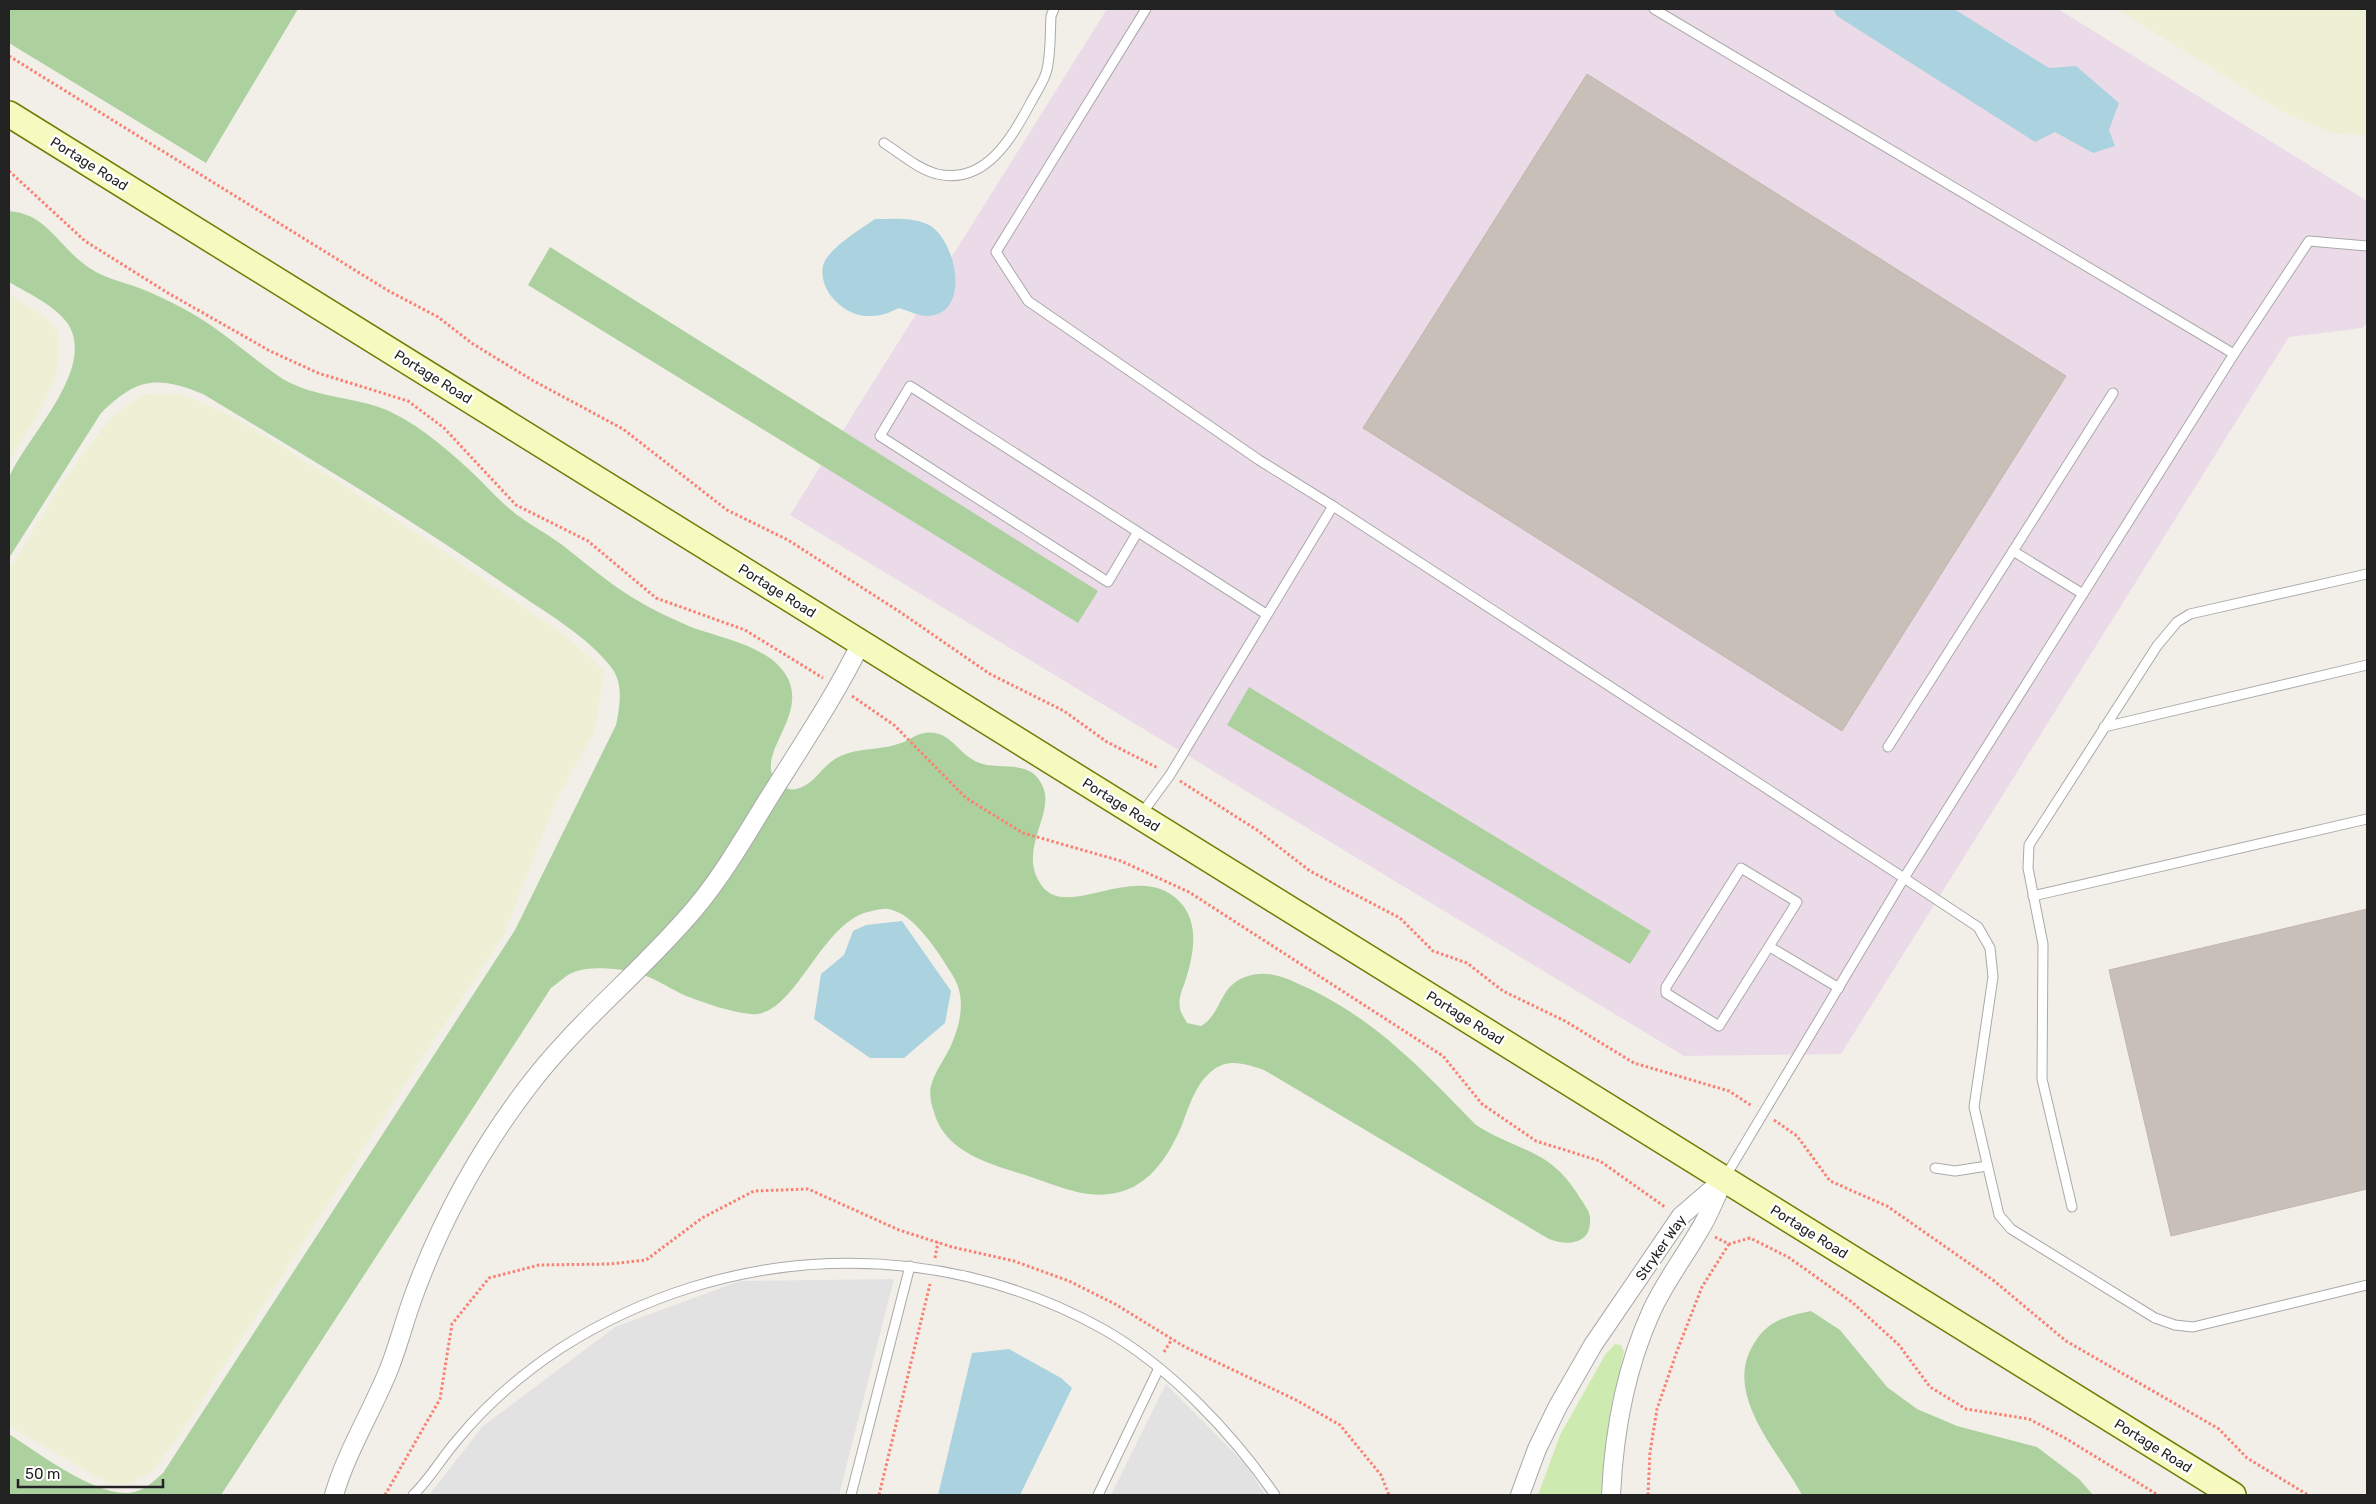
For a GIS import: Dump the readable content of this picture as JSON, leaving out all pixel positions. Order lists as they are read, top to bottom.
{
  "streets": {
    "main road": ["Portage Road"],
    "street": ["Stryker Way"]
  },
  "crossings": [
    ["Portage Road", "Stryker Way"]
  ],
  "scale_bar": "50 m"
}
